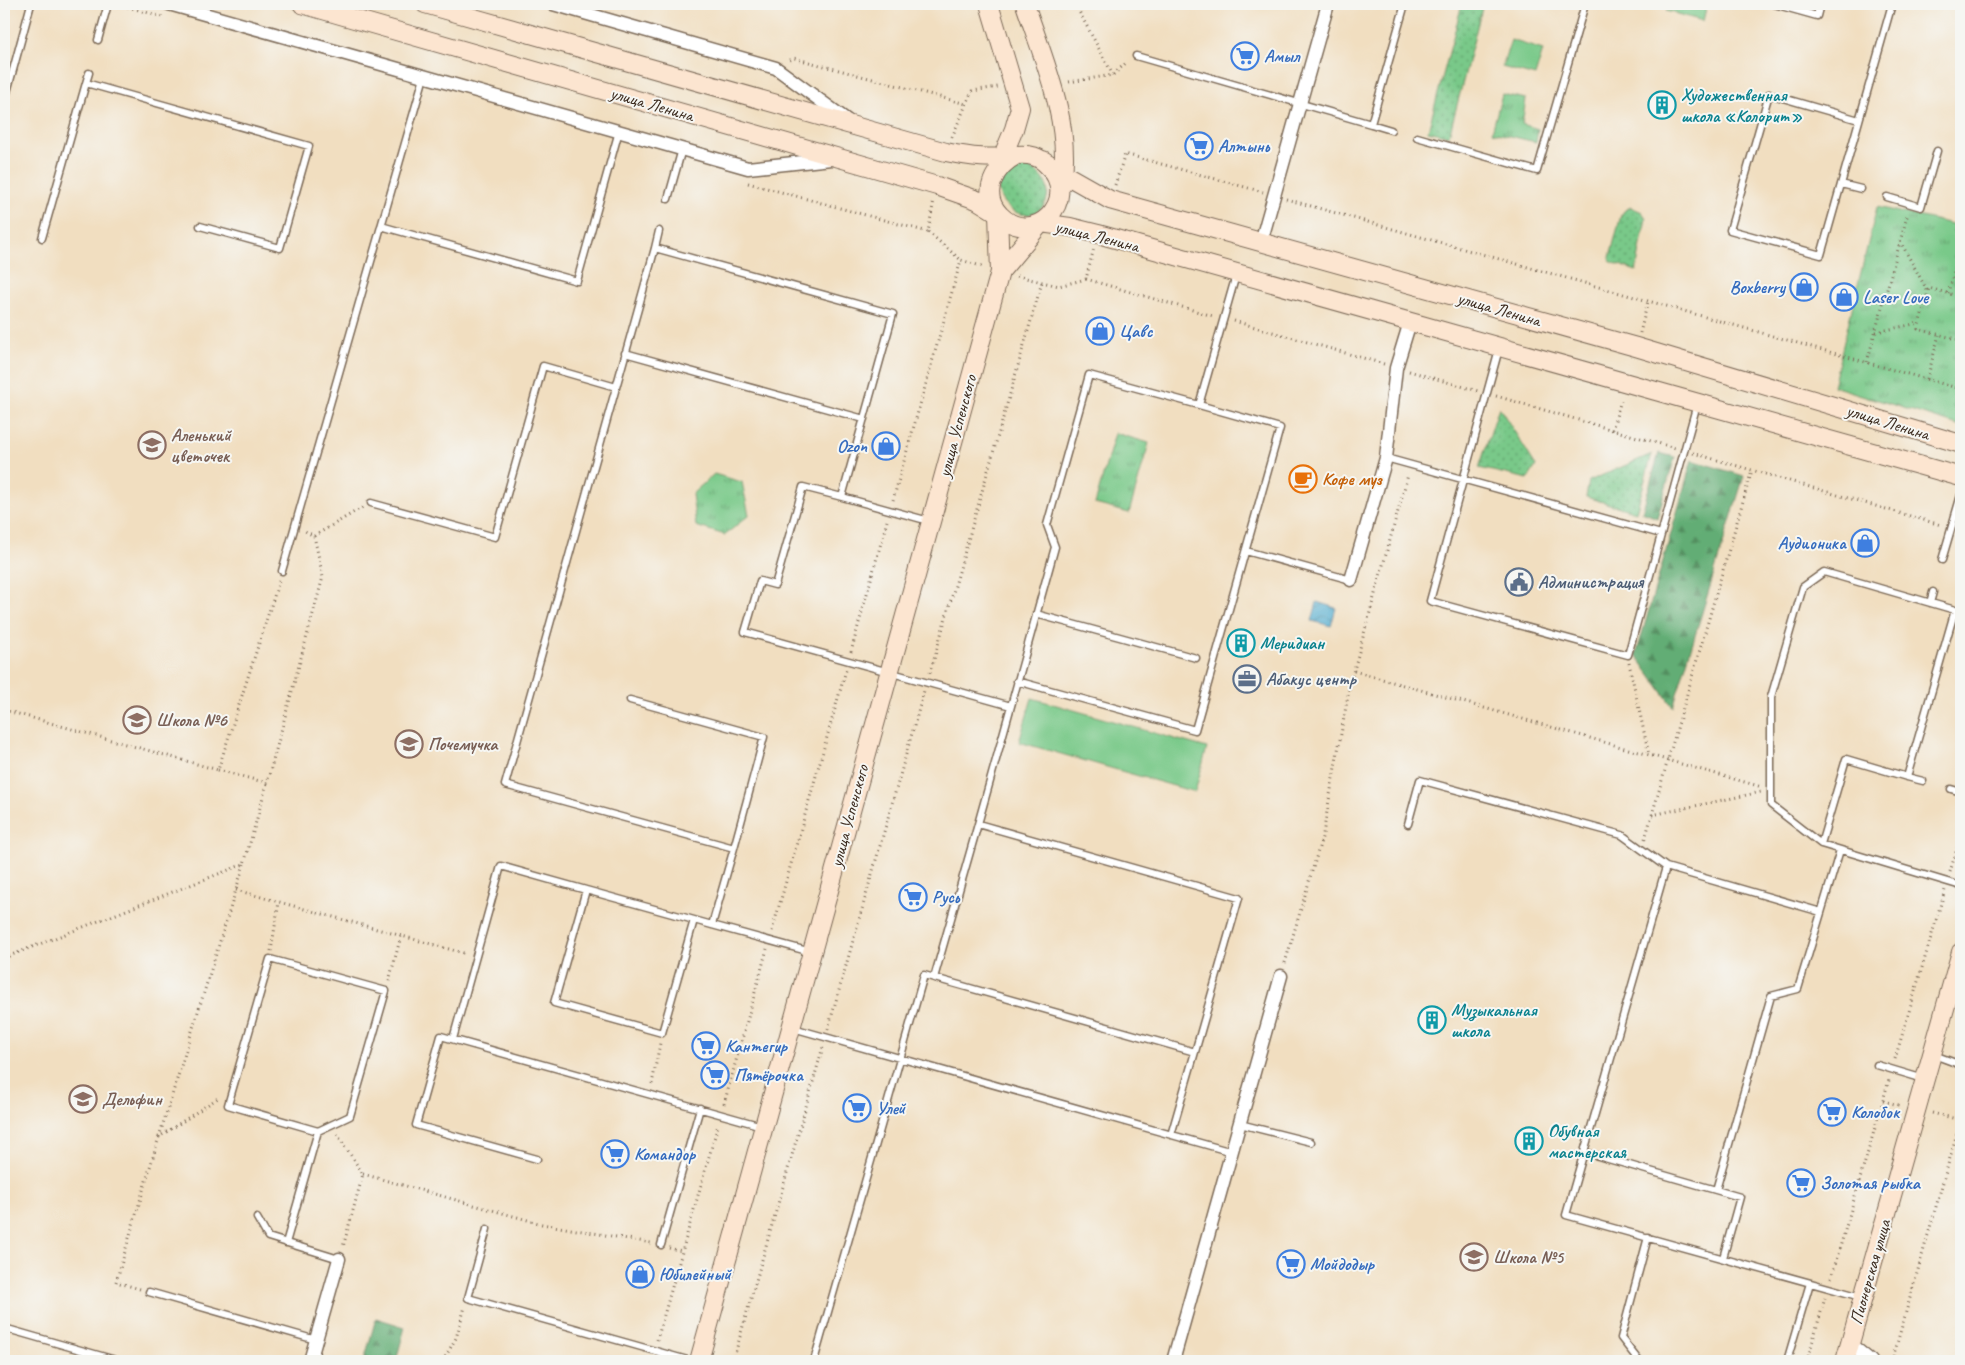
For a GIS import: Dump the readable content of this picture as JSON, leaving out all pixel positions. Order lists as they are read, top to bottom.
{
  "streets": {
    "street": ["улица Ленина", "улица Успенского", "Пионерская улица"]
  },
  "places": {
    "supermarket": [
      "Амыл",
      "Алтынь",
      "Русь",
      "Кантегир",
      "Пятёрочка",
      "Улей",
      "Колобок",
      "Командор",
      "Золотая рыбка",
      "Мойдодыр"
    ],
    "building": [
      "Художественная школа «Колорит»",
      "Меридиан",
      "Музыкальная школа",
      "Обувная мастерская"
    ],
    "shop": [
      "Boxberry",
      "Laser Love",
      "Цавс",
      "Ozon",
      "Аудионика",
      "Юбилейный"
    ],
    "school or university": [
      "Аленький цветочек",
      "Школа №6",
      "Почемучка",
      "Дельфин",
      "Школа №5"
    ],
    "cafe": ["Кофе муз"],
    "public building": ["Администрация"],
    "office": ["Абакус центр"]
  }
}
